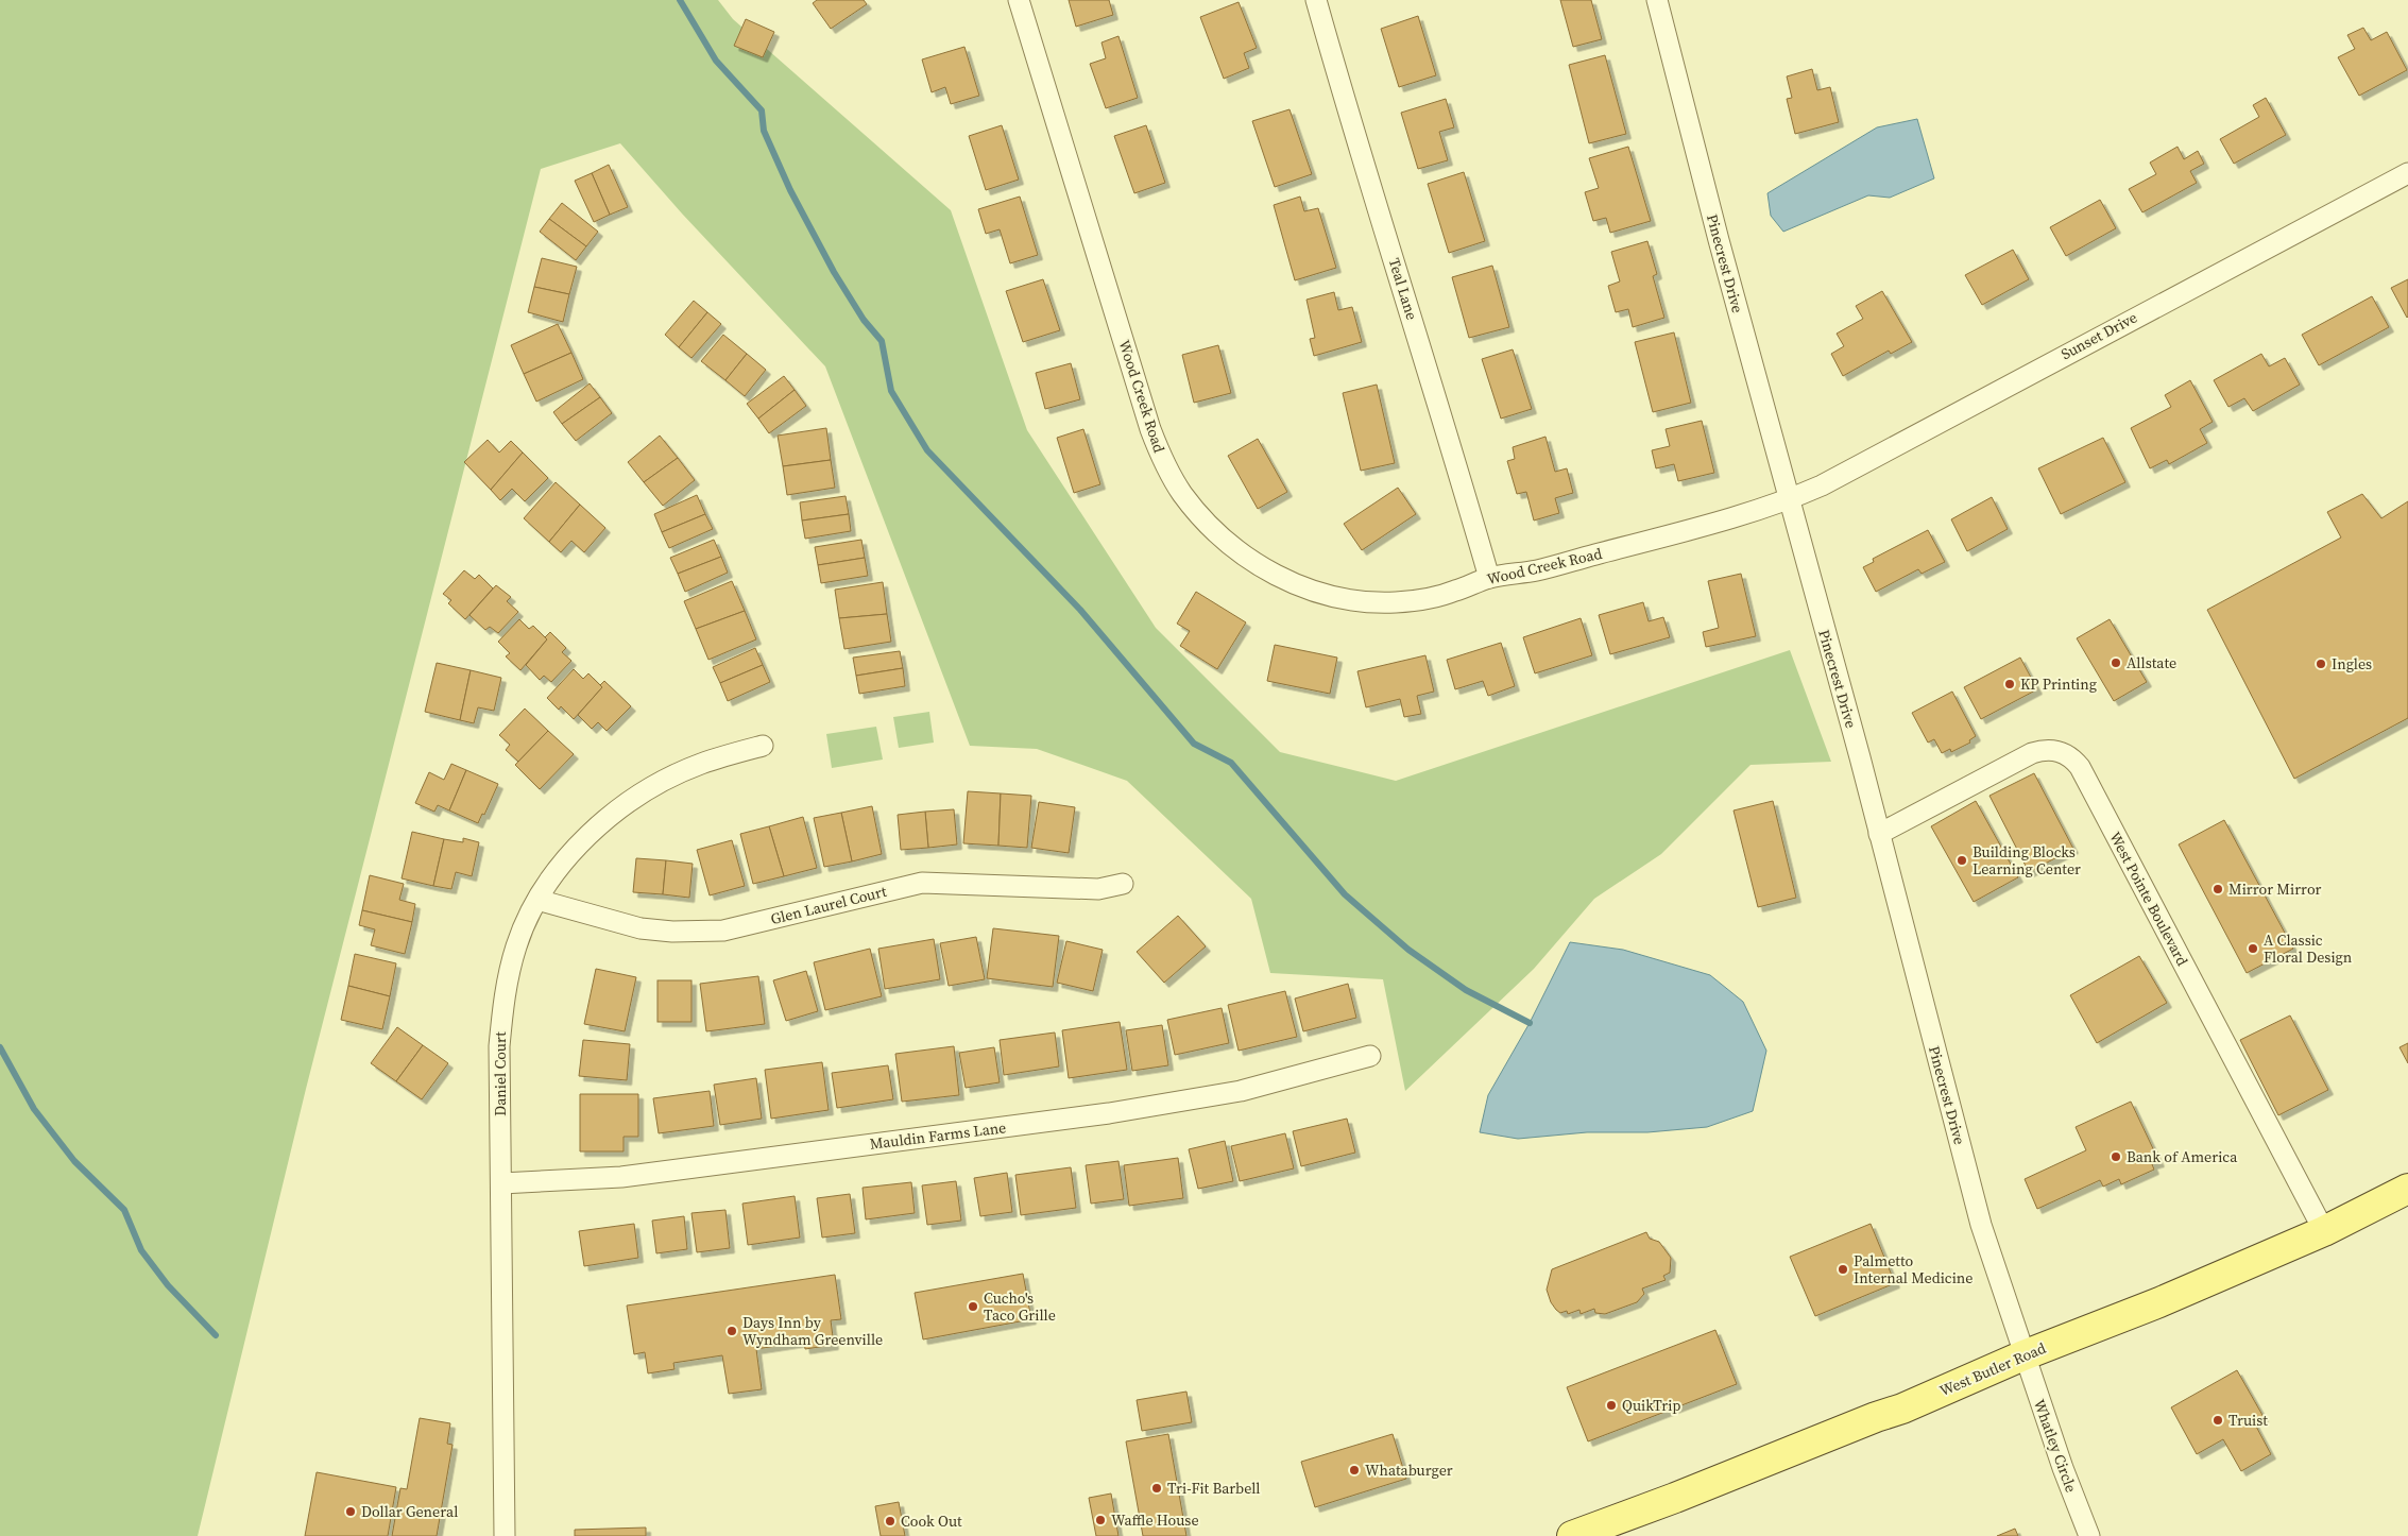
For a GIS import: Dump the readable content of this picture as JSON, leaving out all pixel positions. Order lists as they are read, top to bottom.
{
  "streets": {
    "main road": ["West Butler Road"],
    "street": [
      "Pinecrest Drive",
      "Teal Lane",
      "Sunset Drive",
      "Wood Creek Road",
      "West Pointe Boulevard",
      "Glen Laurel Court",
      "Daniel Court",
      "Mauldin Farms Lane",
      "Whatley Circle"
    ]
  },
  "crossings": [
    ["Pinecrest Drive", "Sunset Drive"],
    ["Pinecrest Drive", "Wood Creek Road"],
    ["Pinecrest Drive", "West Pointe Boulevard"],
    ["Pinecrest Drive", "West Butler Road"],
    ["Pinecrest Drive", "Whatley Circle"],
    ["Teal Lane", "Wood Creek Road"],
    ["Sunset Drive", "Wood Creek Road"],
    ["West Pointe Boulevard", "West Butler Road"],
    ["Glen Laurel Court", "Daniel Court"],
    ["Daniel Court", "Mauldin Farms Lane"],
    ["West Butler Road", "Whatley Circle"]
  ],
  "places": [
    "Allstate",
    "Ingles",
    "KP Printing",
    "Building Blocks Learning Center",
    "Mirror Mirror",
    "A Classic Floral Design",
    "Bank of America",
    "Palmetto Internal Medicine",
    "Cucho's Taco Grille",
    "Days Inn by Wyndham Greenville",
    "QuikTrip",
    "Truist",
    "Whataburger",
    "Tri-Fit Barbell",
    "Dollar General",
    "Waffle House",
    "Cook Out"
  ]
}
